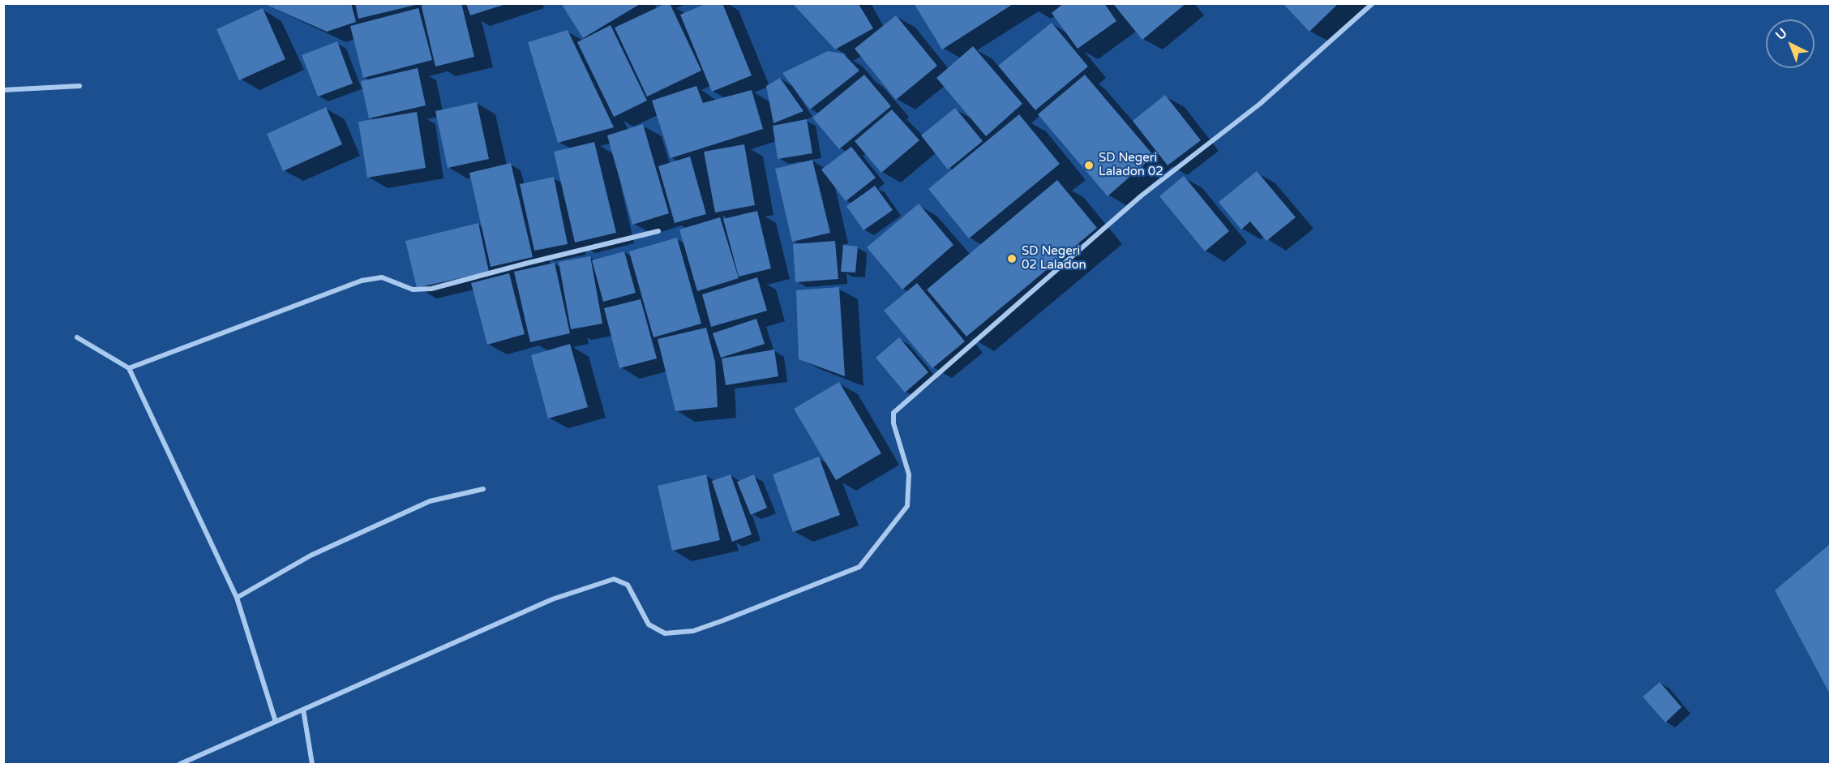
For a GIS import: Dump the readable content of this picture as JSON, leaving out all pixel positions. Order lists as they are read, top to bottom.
{
  "places": ["SD Negeri Laladon 02", "SD Negeri 02 Laladon"],
  "north": "top left"
}
